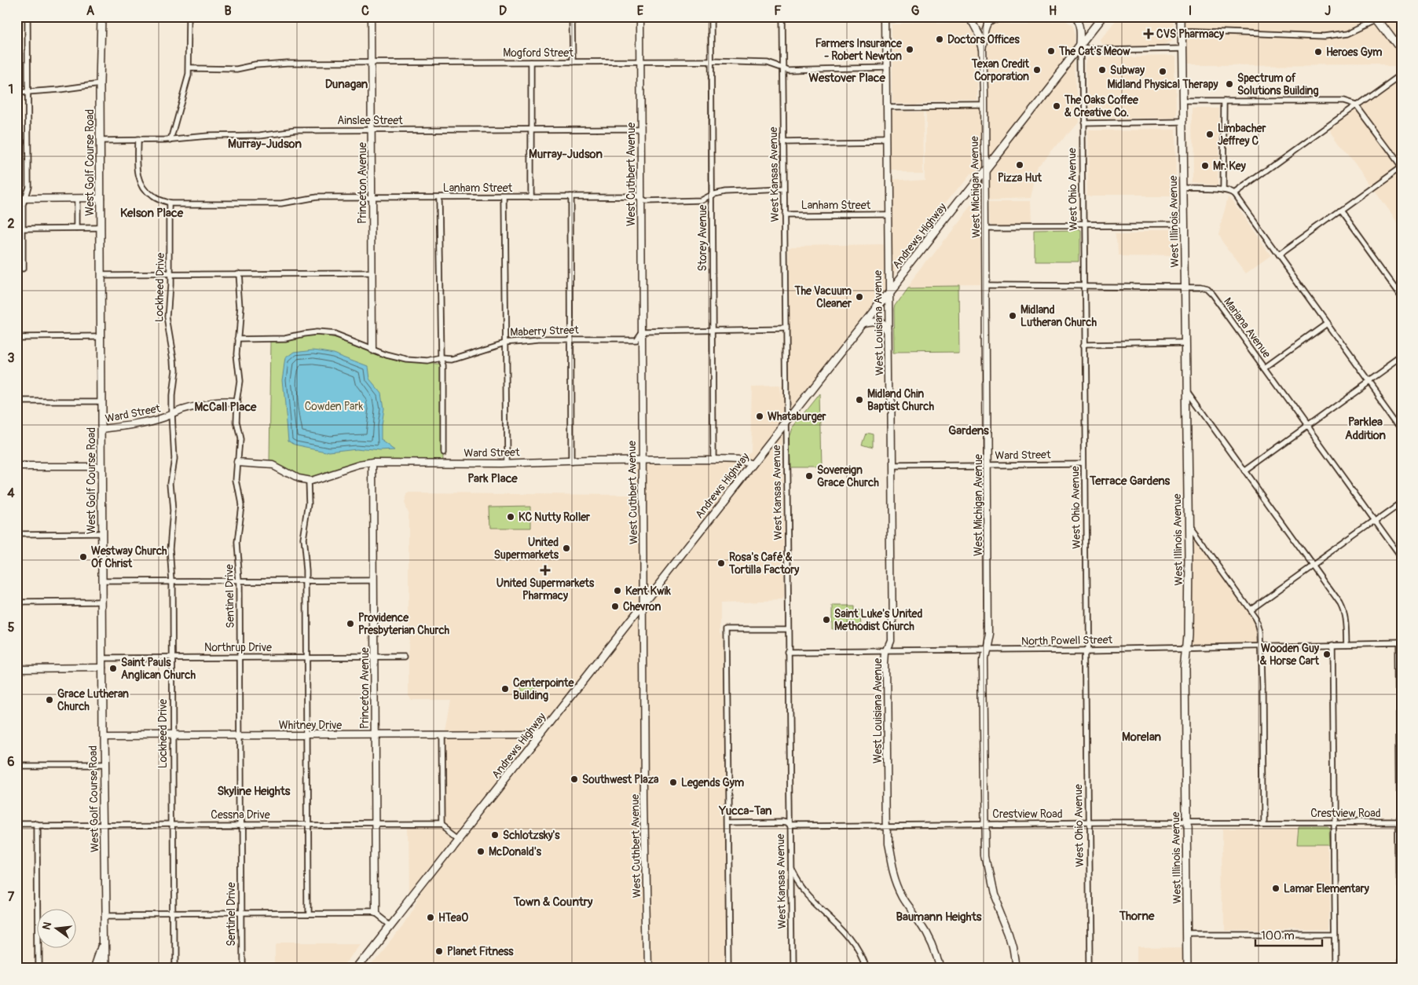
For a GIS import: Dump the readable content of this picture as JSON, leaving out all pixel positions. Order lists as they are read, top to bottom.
{
  "streets": {
    "main road": ["West Golf Course Road", "West Illinois Avenue", "Andrews Highway"],
    "street": [
      "Mogford Street",
      "Ainslee Street",
      "West Cuthbert Avenue",
      "West Kansas Avenue",
      "Princeton Avenue",
      "West Michigan Avenue",
      "Lanham Street",
      "West Ohio Avenue",
      "Storey Avenue",
      "Lockheed Drive",
      "West Louisiana Avenue",
      "Mariana Avenue",
      "Maberry Street",
      "Ward Street",
      "Sentinel Drive",
      "North Powell Street",
      "Northrup Drive",
      "Whitney Drive",
      "Crestview Road",
      "Cessna Drive"
    ]
  },
  "crossings": [
    ["Mogford Street", "West Cuthbert Avenue"],
    ["Mogford Street", "West Kansas Avenue"],
    ["Mogford Street", "Princeton Avenue"],
    ["Mogford Street", "Storey Avenue"],
    ["Mogford Street", "West Louisiana Avenue"],
    ["Ainslee Street", "West Golf Course Road"],
    ["Ainslee Street", "West Cuthbert Avenue"],
    ["Ainslee Street", "Princeton Avenue"],
    ["West Golf Course Road", "Ward Street"],
    ["West Golf Course Road", "Northrup Drive"],
    ["West Golf Course Road", "Whitney Drive"],
    ["West Golf Course Road", "Cessna Drive"],
    ["West Cuthbert Avenue", "Lanham Street"],
    ["West Cuthbert Avenue", "Andrews Highway"],
    ["West Cuthbert Avenue", "Maberry Street"],
    ["West Cuthbert Avenue", "Ward Street"],
    ["West Kansas Avenue", "Lanham Street"],
    ["West Kansas Avenue", "Andrews Highway"],
    ["West Kansas Avenue", "Maberry Street"],
    ["West Kansas Avenue", "North Powell Street"],
    ["West Kansas Avenue", "Crestview Road"],
    ["Princeton Avenue", "Lanham Street"],
    ["Princeton Avenue", "Maberry Street"],
    ["Princeton Avenue", "Ward Street"],
    ["Princeton Avenue", "Northrup Drive"],
    ["Princeton Avenue", "Whitney Drive"],
    ["Princeton Avenue", "Cessna Drive"],
    ["West Michigan Avenue", "Andrews Highway"],
    ["West Michigan Avenue", "Mariana Avenue"],
    ["West Michigan Avenue", "Ward Street"],
    ["West Michigan Avenue", "North Powell Street"],
    ["West Michigan Avenue", "Crestview Road"],
    ["Lanham Street", "Storey Avenue"],
    ["Lanham Street", "Lockheed Drive"],
    ["Lanham Street", "West Louisiana Avenue"],
    ["West Ohio Avenue", "Andrews Highway"],
    ["West Ohio Avenue", "Mariana Avenue"],
    ["West Ohio Avenue", "Ward Street"],
    ["West Ohio Avenue", "North Powell Street"],
    ["West Ohio Avenue", "Crestview Road"],
    ["West Illinois Avenue", "Mariana Avenue"],
    ["West Illinois Avenue", "North Powell Street"],
    ["West Illinois Avenue", "Crestview Road"],
    ["Andrews Highway", "West Louisiana Avenue"],
    ["Andrews Highway", "Ward Street"],
    ["Andrews Highway", "Whitney Drive"],
    ["Storey Avenue", "Maberry Street"],
    ["Storey Avenue", "Ward Street"],
    ["Lockheed Drive", "Ward Street"],
    ["Lockheed Drive", "Northrup Drive"],
    ["Lockheed Drive", "Whitney Drive"],
    ["Lockheed Drive", "Cessna Drive"],
    ["West Louisiana Avenue", "Ward Street"],
    ["West Louisiana Avenue", "North Powell Street"],
    ["West Louisiana Avenue", "Crestview Road"],
    ["Maberry Street", "Sentinel Drive"],
    ["Ward Street", "Sentinel Drive"],
    ["Sentinel Drive", "Northrup Drive"],
    ["Sentinel Drive", "Whitney Drive"],
    ["Sentinel Drive", "Cessna Drive"]
  ],
  "districts": [
    "Westover Place",
    "Dunagan",
    "Murray-Judson",
    "Murray-Judson",
    "Kelson Place",
    "McCall Place",
    "Parklea Addition",
    "Gardens",
    "Park Place",
    "Terrace Gardens",
    "Morelan",
    "Skyline Heights",
    "Yucca-Tan",
    "Town & Country",
    "Thorne",
    "Baumann Heights"
  ],
  "parks": ["Cowden Park"],
  "places": {
    "health": ["CVS Pharmacy", "United Supermarkets Pharmacy"],
    "other": [
      "Doctors Offices",
      "Farmers Insurance - Robert Newton",
      "The Cat's Meow",
      "Heroes Gym",
      "Texan Credit Corporation",
      "Subway",
      "Midland Physical Therapy",
      "Spectrum of Solutions Building",
      "The Oaks Coffee & Creative Co.",
      "Limbacher Jeffrey C",
      "Pizza Hut",
      "Mr. Key",
      "The Vacuum Cleaner",
      "Midland Lutheran Church",
      "Midland Chin Baptist Church",
      "Whataburger",
      "Sovereign Grace Church",
      "KC Nutty Roller",
      "United Supermarkets",
      "Westway Church Of Christ",
      "Rosa's Café & Tortilla Factory",
      "Kent Kwik",
      "Chevron",
      "Saint Luke's United Methodist Church",
      "Providence Presbyterian Church",
      "Wooden Guy & Horse Cart",
      "Saint Pauls Anglican Church",
      "Centerpointe Building",
      "Grace Lutheran Church",
      "Southwest Plaza",
      "Legends Gym",
      "Schlotzsky's",
      "McDonald's",
      "Lamar Elementary",
      "HTeaO",
      "Planet Fitness"
    ]
  },
  "scale_bar": "100 m",
  "north": "left",
  "grid": {
    "columns": [
      "A",
      "B",
      "C",
      "D",
      "E",
      "F",
      "G",
      "H",
      "I",
      "J"
    ],
    "rows": [
      "1",
      "2",
      "3",
      "4",
      "5",
      "6",
      "7"
    ]
  }
}
